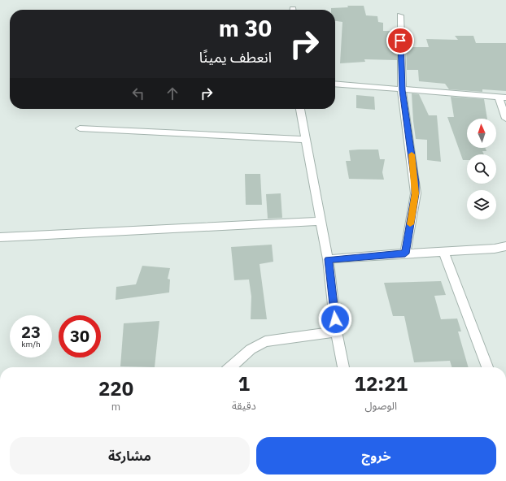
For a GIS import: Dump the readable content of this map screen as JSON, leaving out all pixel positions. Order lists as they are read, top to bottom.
{
  "north": "top",
  "page": {
    "turn": ["30 m", "انعطف يمينًا"],
    "speed": "23 km/h",
    "limit": "30",
    "eta": [
      "12:21",
      "الوصول",
      "1",
      "دقيقة",
      "220",
      "m"
    ],
    "buttons": ["خروج", "مشاركة"]
  }
}
